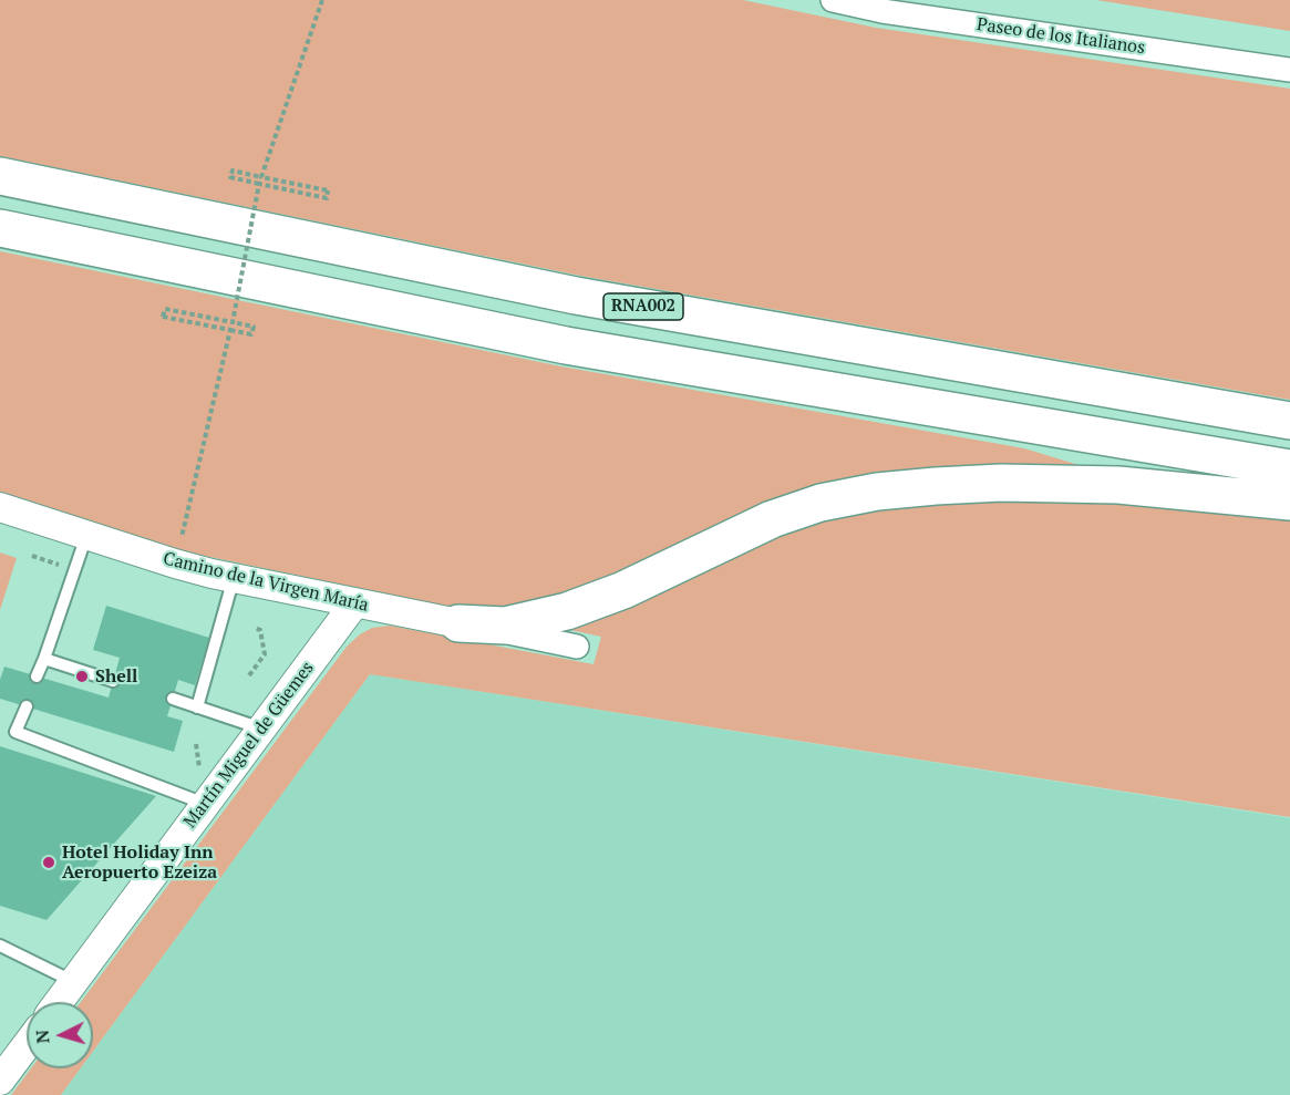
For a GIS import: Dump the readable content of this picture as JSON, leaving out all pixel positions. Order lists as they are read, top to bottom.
{
  "streets": {
    "highway": ["RNA002"],
    "street": ["Paseo de los Italianos", "Camino de la Virgen María", "Martín Miguel de Güemes"]
  },
  "crossings": [
    ["Camino de la Virgen María", "Martín Miguel de Güemes"]
  ],
  "places": ["Shell", "Hotel Holiday Inn Aeropuerto Ezeiza"],
  "north": "left"
}
